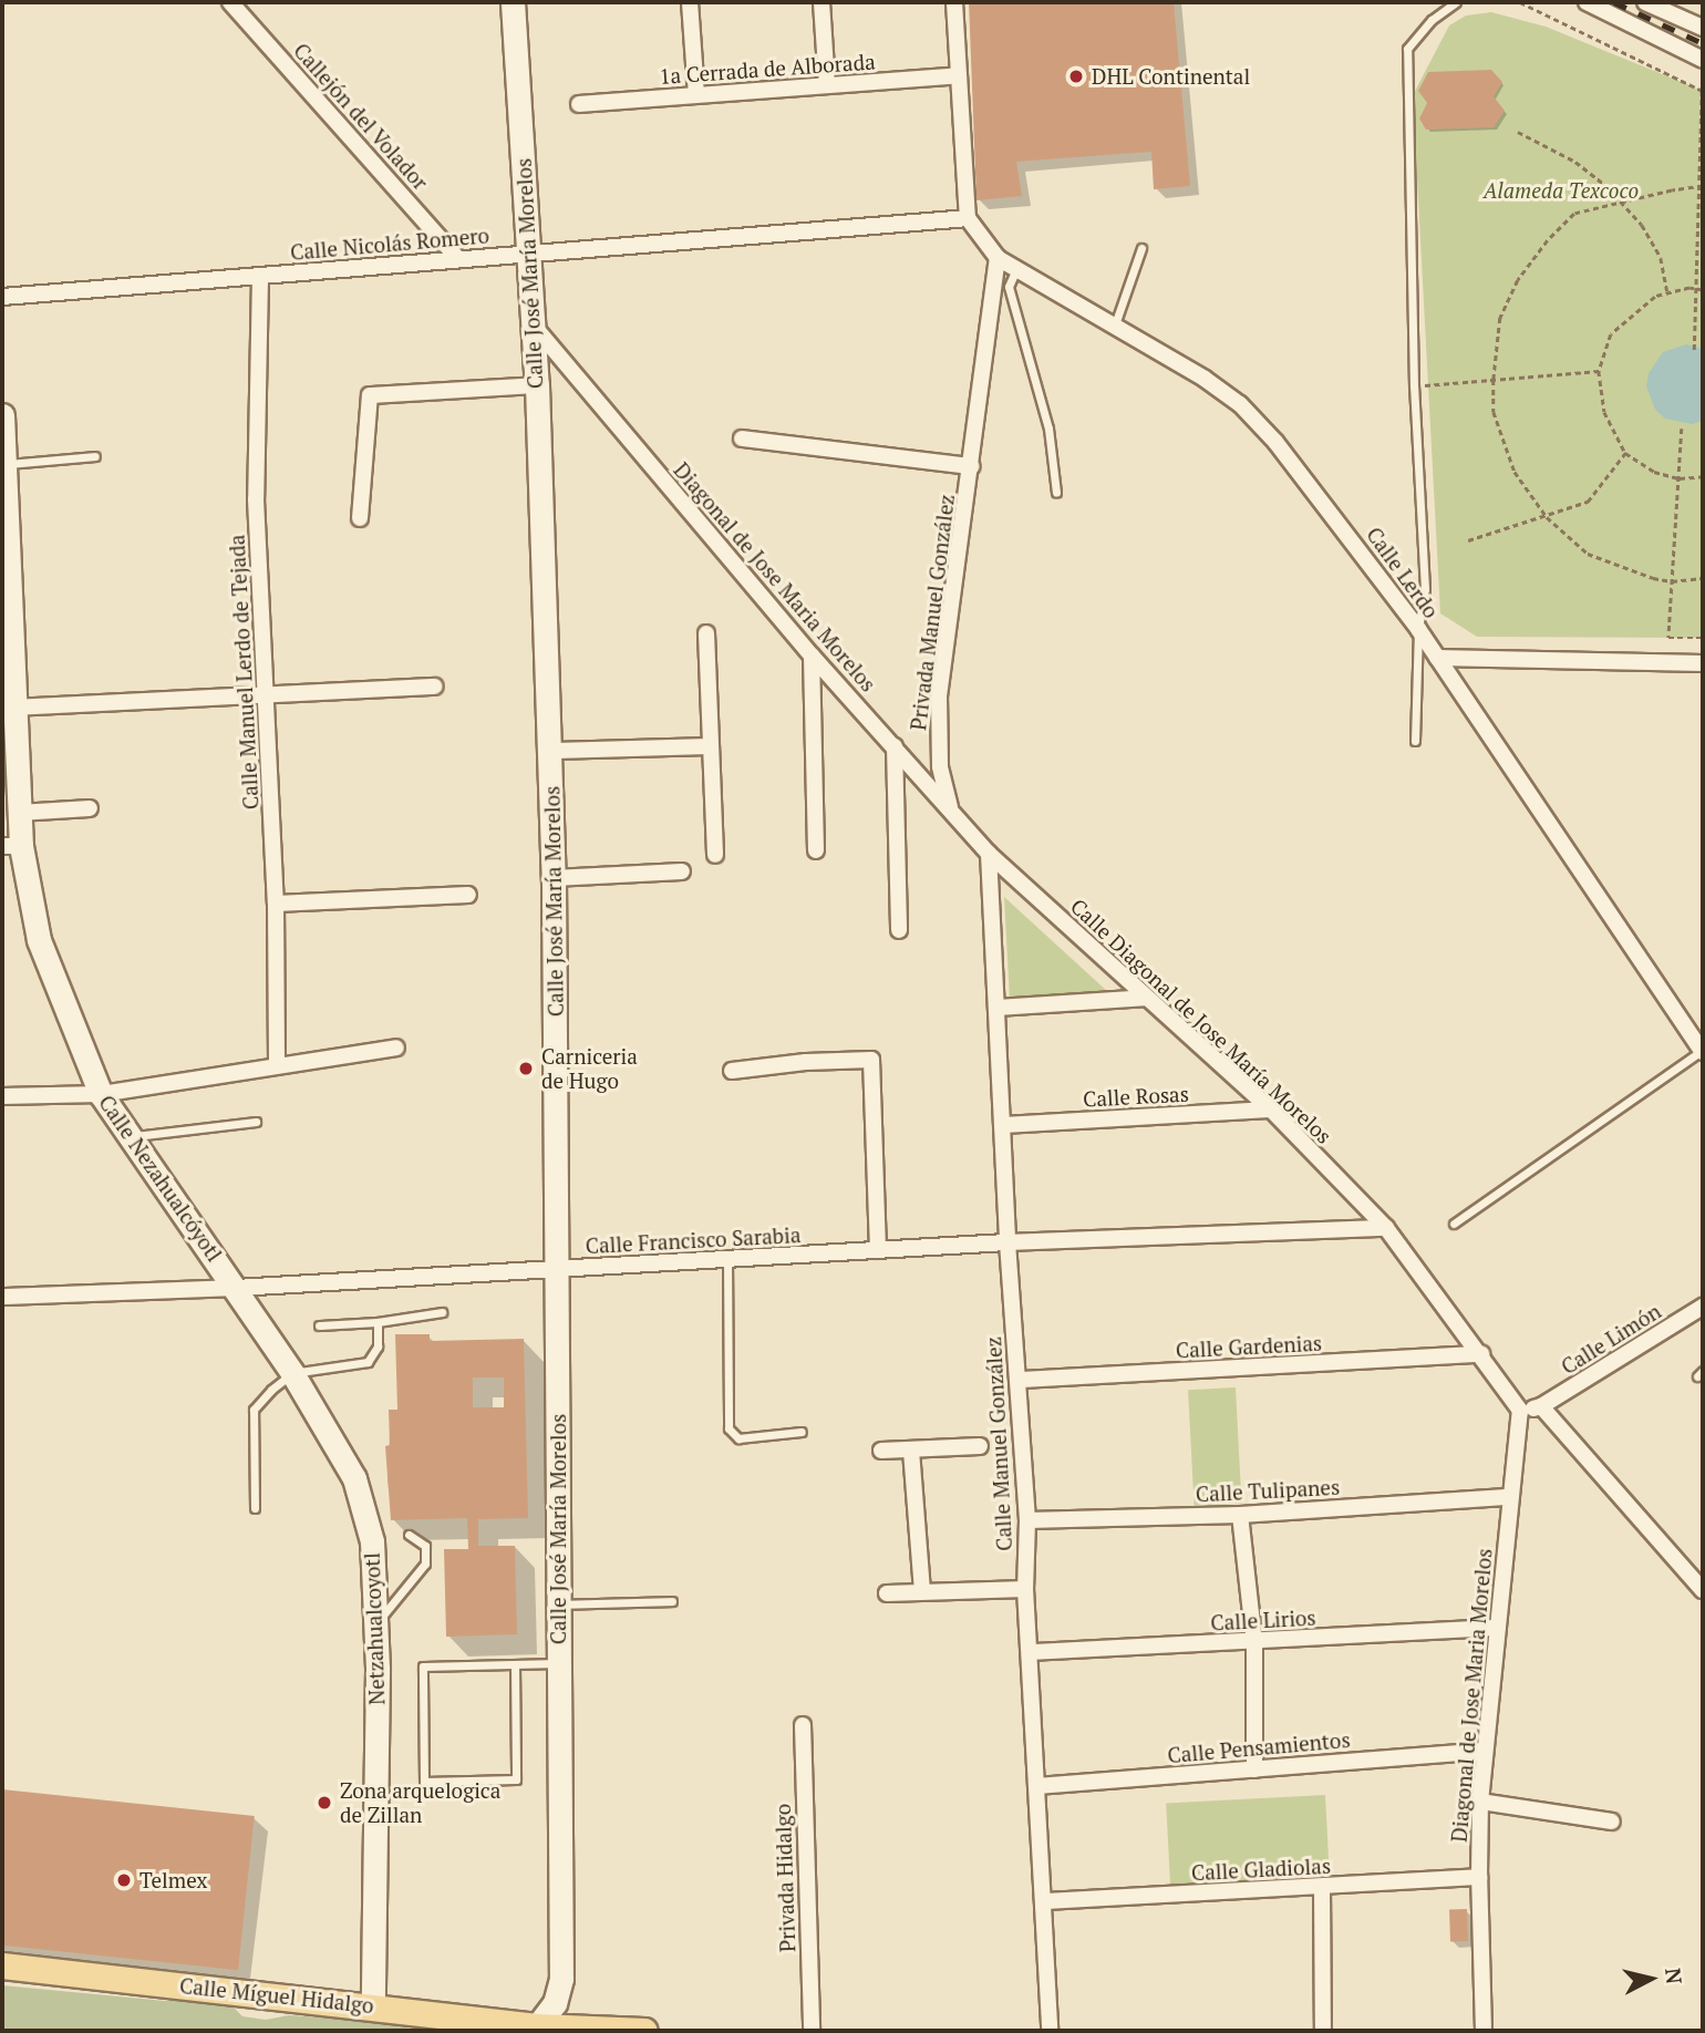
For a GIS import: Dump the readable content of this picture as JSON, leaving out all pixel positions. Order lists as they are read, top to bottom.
{
  "streets": {
    "main road": ["Calle Míguel Hidalgo"],
    "street": [
      "1a Cerrada de Alborada",
      "Callejón del Volador",
      "Calle Nicolás Romero",
      "Calle José María Morelos",
      "Calle Lerdo",
      "Diagonal de Jose Maria Morelos",
      "Privada Manuel González",
      "Calle Manuel Lerdo de Tejada",
      "Calle Diagonal de Jose María Morelos",
      "Calle Rosas",
      "Calle Nezahualcóyotl",
      "Calle Francisco Sarabia",
      "Calle Limón",
      "Calle Gardenias",
      "Calle Manuel González",
      "Calle Tulipanes",
      "Calle Lirios",
      "Netzahualcoyotl",
      "Calle Pensamientos",
      "Calle Gladiolas",
      "Privada Hidalgo"
    ]
  },
  "crossings": [
    ["Callejón del Volador", "Calle Nicolás Romero"],
    ["Calle Nicolás Romero", "Calle José María Morelos"],
    ["Calle Nicolás Romero", "Calle Lerdo"],
    ["Calle Nicolás Romero", "Calle Manuel Lerdo de Tejada"],
    ["Calle José María Morelos", "Diagonal de Jose Maria Morelos"],
    ["Calle José María Morelos", "Calle Francisco Sarabia"],
    ["Calle José María Morelos", "Calle Míguel Hidalgo"],
    ["Calle Lerdo", "Privada Manuel González"],
    ["Diagonal de Jose Maria Morelos", "Privada Manuel González"],
    ["Diagonal de Jose Maria Morelos", "Calle Diagonal de Jose María Morelos"],
    ["Diagonal de Jose Maria Morelos", "Calle Limón"],
    ["Diagonal de Jose Maria Morelos", "Calle Manuel González"],
    ["Diagonal de Jose Maria Morelos", "Calle Tulipanes"],
    ["Diagonal de Jose Maria Morelos", "Calle Lirios"],
    ["Diagonal de Jose Maria Morelos", "Calle Pensamientos"],
    ["Diagonal de Jose Maria Morelos", "Calle Gladiolas"],
    ["Calle Diagonal de Jose María Morelos", "Calle Rosas"],
    ["Calle Diagonal de Jose María Morelos", "Calle Francisco Sarabia"],
    ["Calle Diagonal de Jose María Morelos", "Calle Limón"],
    ["Calle Diagonal de Jose María Morelos", "Calle Gardenias"],
    ["Calle Diagonal de Jose María Morelos", "Calle Manuel González"],
    ["Calle Rosas", "Calle Manuel González"],
    ["Calle Nezahualcóyotl", "Calle Francisco Sarabia"],
    ["Calle Nezahualcóyotl", "Netzahualcoyotl"],
    ["Calle Francisco Sarabia", "Calle Manuel González"],
    ["Calle Francisco Sarabia", "Netzahualcoyotl"],
    ["Calle Gardenias", "Calle Manuel González"],
    ["Calle Manuel González", "Calle Tulipanes"],
    ["Calle Manuel González", "Calle Lirios"],
    ["Calle Manuel González", "Calle Pensamientos"],
    ["Calle Manuel González", "Calle Gladiolas"],
    ["Netzahualcoyotl", "Calle Míguel Hidalgo"]
  ],
  "parks": ["Alameda Texcoco"],
  "places": [
    "DHL Continental",
    "Carniceria de Hugo",
    "Zona arquelogica de Zillan",
    "Telmex"
  ],
  "north": "right"
}
